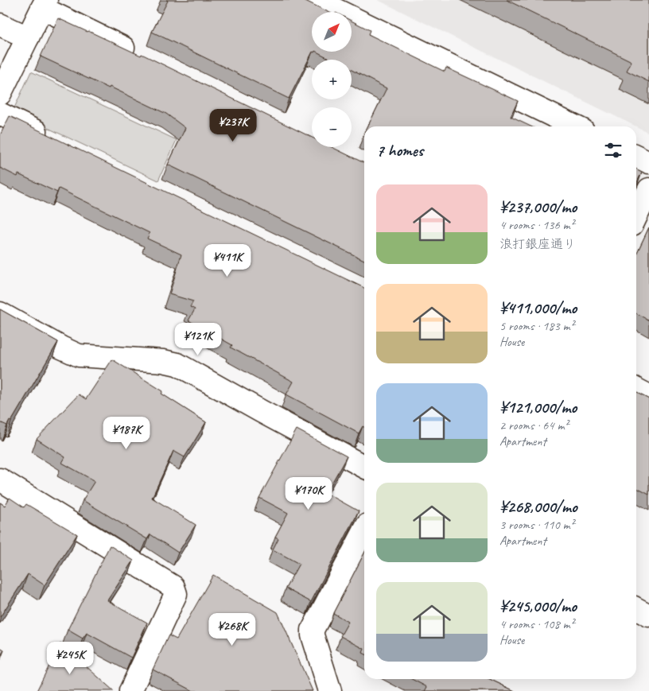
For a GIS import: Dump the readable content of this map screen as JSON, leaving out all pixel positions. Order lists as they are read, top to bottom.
{
  "north": "top right",
  "page": {
    "map_buttons": ["+", "−"],
    "price": [
      "¥237K",
      "¥411K",
      "¥121K",
      "¥187K",
      "¥170K",
      "¥268K",
      "¥245K"
    ],
    "heading": "7 homes",
    "list": [
      {
        "name": "¥237,000/mo",
        "note": "4 rooms · 136 m² · 浪打銀座通り"
      },
      {
        "name": "¥411,000/mo",
        "note": "5 rooms · 183 m² · House"
      },
      {
        "name": "¥121,000/mo",
        "note": "2 rooms · 64 m² · Apartment"
      },
      {
        "name": "¥268,000/mo",
        "note": "3 rooms · 110 m² · Apartment"
      },
      {
        "name": "¥245,000/mo",
        "note": "4 rooms · 108 m² · House"
      }
    ]
  }
}
